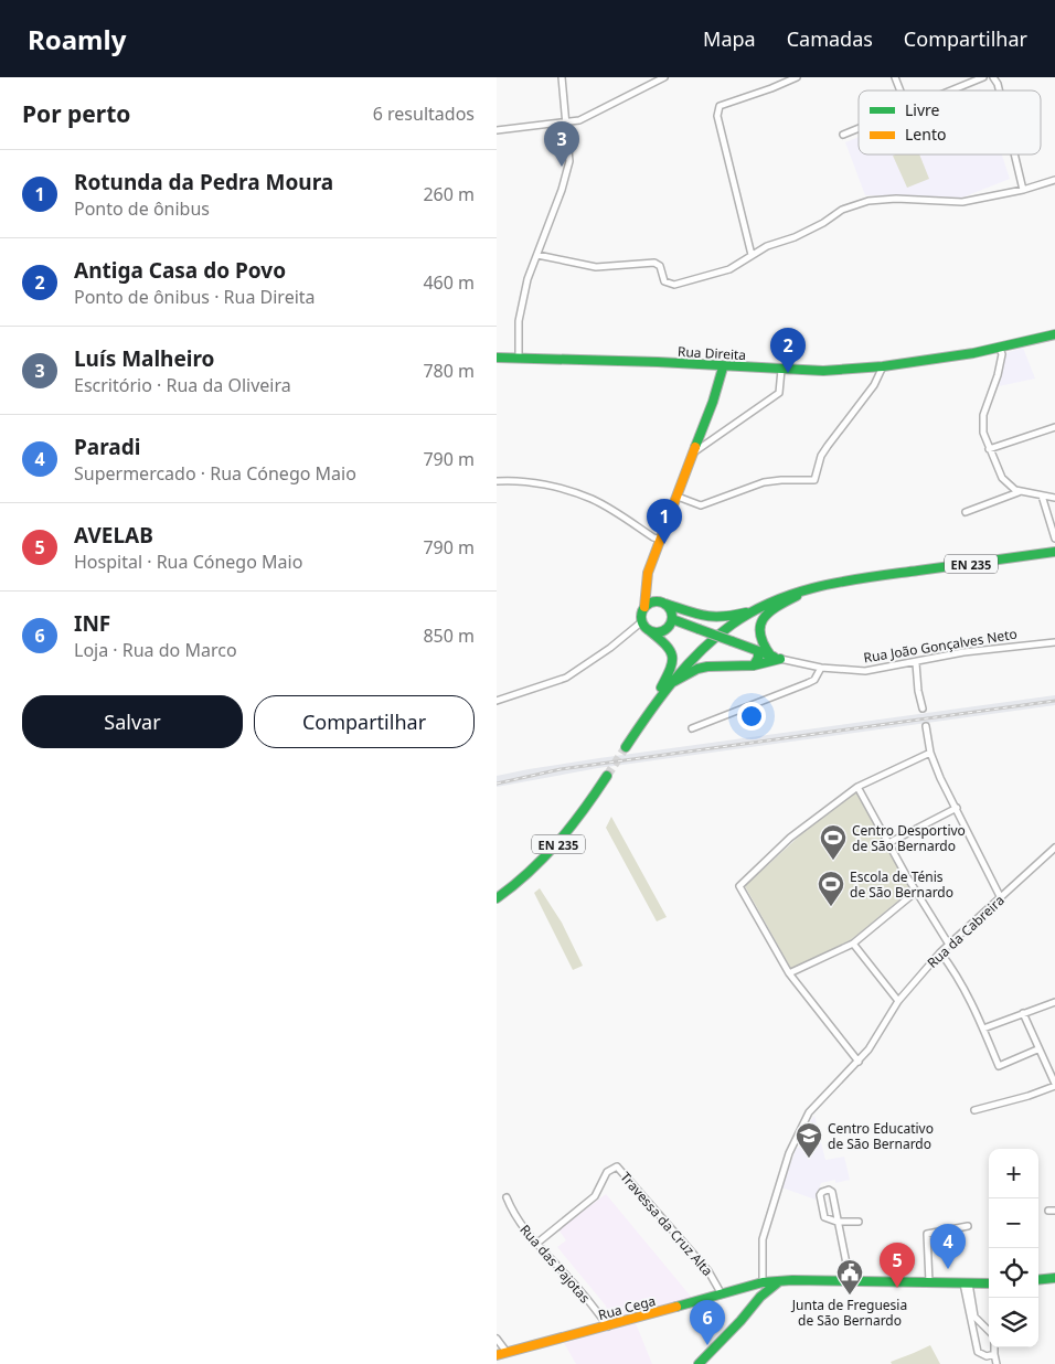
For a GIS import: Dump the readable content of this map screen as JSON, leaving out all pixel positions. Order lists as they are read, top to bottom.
{
  "streets": {
    "main road": [
      "Rua Direita",
      "EN 235",
      "Rua João Gonçalves Neto",
      "Rua Cega"
    ],
    "street": ["Rua da Cabreira", "Travessa da Cruz Alta", "Rua das Pajotas"]
  },
  "crossings": [
    ["Rua da Cabreira", "Rua Cega"],
    ["Travessa da Cruz Alta", "Rua das Pajotas"],
    ["Travessa da Cruz Alta", "Rua Cega"],
    ["Rua das Pajotas", "Rua Cega"]
  ],
  "places": {
    "sports": ["Centro Desportivo de São Bernardo", "Escola de Ténis de São Bernardo"],
    "school or university": ["Centro Educativo de São Bernardo"],
    "public building": ["Junta de Freguesia de São Bernardo"]
  },
  "legend": ["Livre", "Lento"],
  "page": {
    "header": "Roamly",
    "nav": ["Mapa", "Camadas", "Compartilhar"],
    "heading": ["Por perto", "6 resultados"],
    "pins": [
      "3",
      "2",
      "1",
      "4",
      "5",
      "6"
    ],
    "list": [
      {
        "mark": "1",
        "name": "Rotunda da Pedra Moura",
        "note": "Ponto de ônibus",
        "value": "260 m"
      },
      {
        "mark": "2",
        "name": "Antiga Casa do Povo",
        "note": "Ponto de ônibus · Rua Direita",
        "value": "460 m"
      },
      {
        "mark": "3",
        "name": "Luís Malheiro",
        "note": "Escritório · Rua da Oliveira",
        "value": "780 m"
      },
      {
        "mark": "4",
        "name": "Paradi",
        "note": "Supermercado · Rua Cónego Maio",
        "value": "790 m"
      },
      {
        "mark": "5",
        "name": "AVELAB",
        "note": "Hospital · Rua Cónego Maio",
        "value": "790 m"
      },
      {
        "mark": "6",
        "name": "INF",
        "note": "Loja · Rua do Marco",
        "value": "850 m"
      }
    ],
    "buttons": ["Salvar", "Compartilhar"],
    "map_buttons": ["+", "−"]
  }
}
